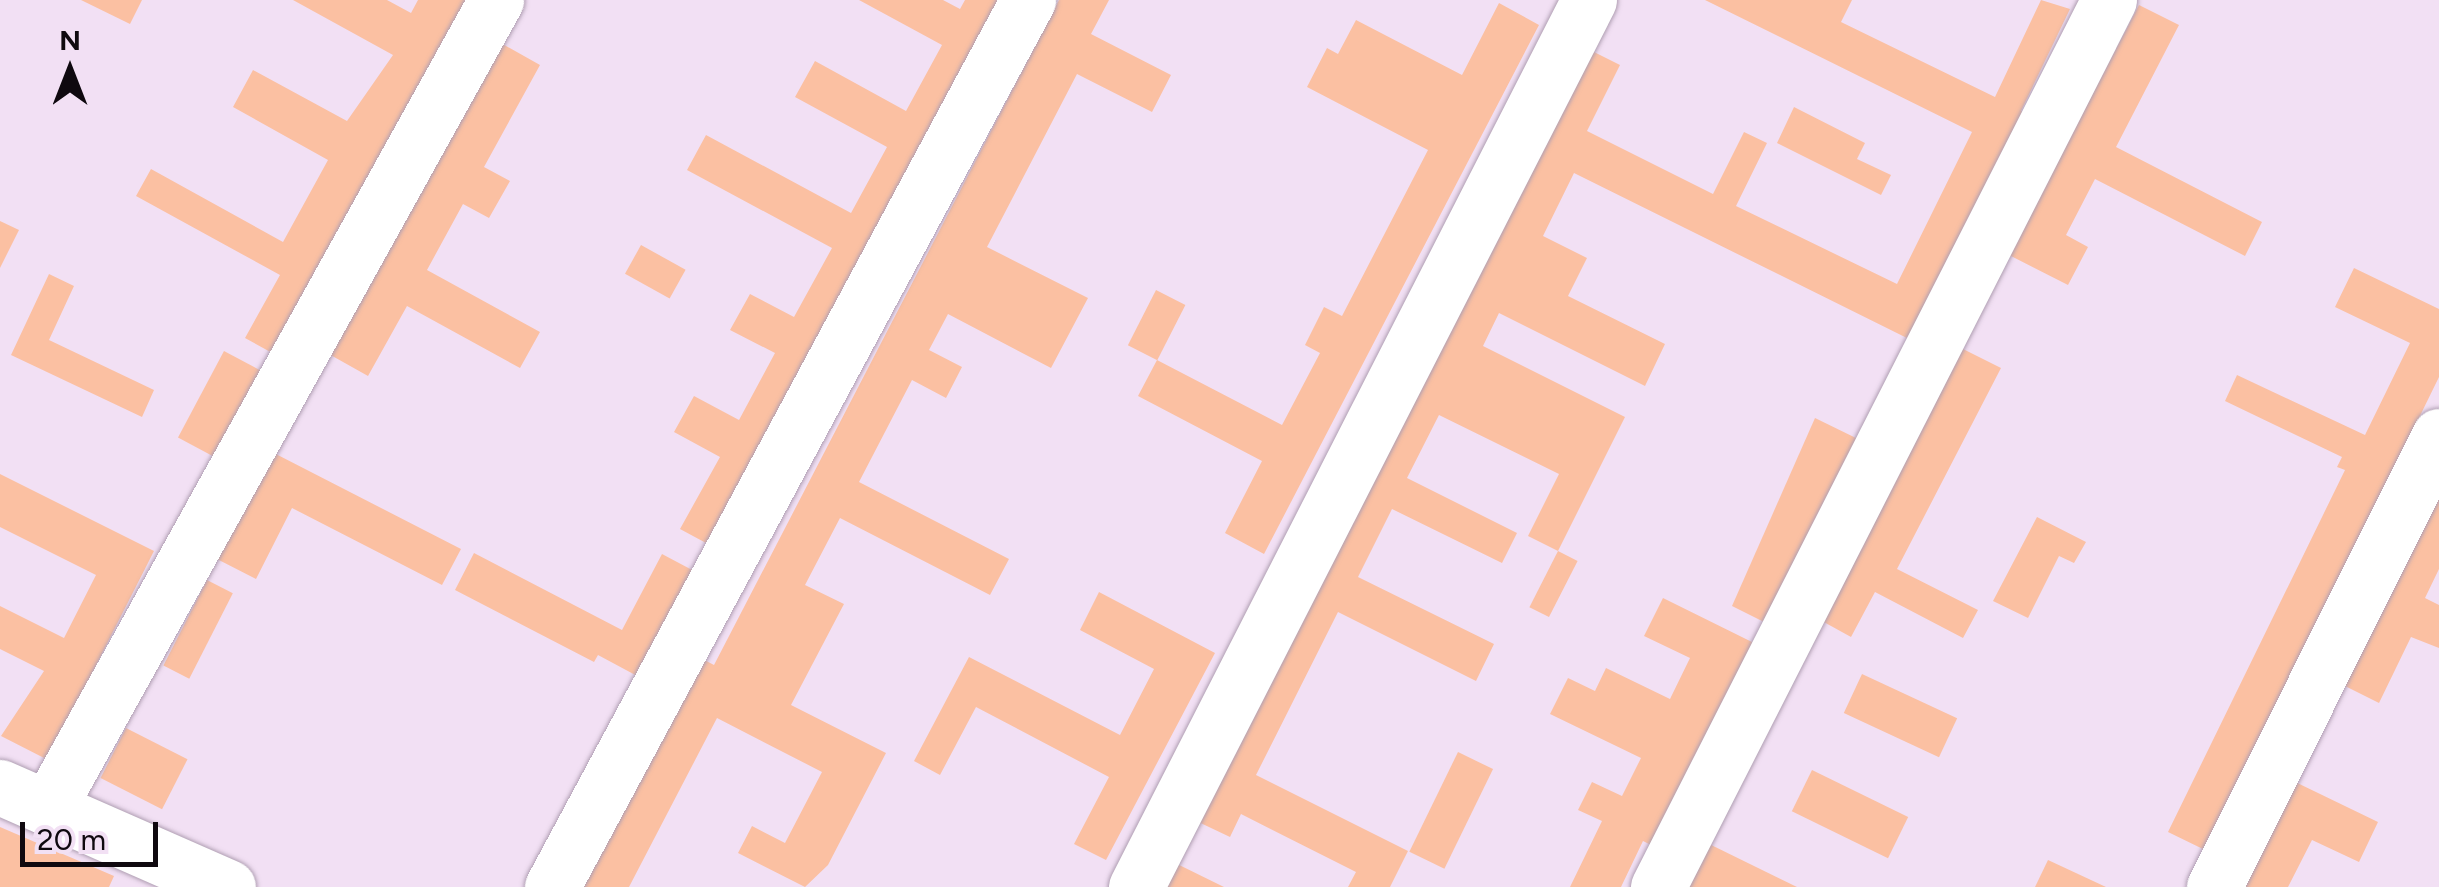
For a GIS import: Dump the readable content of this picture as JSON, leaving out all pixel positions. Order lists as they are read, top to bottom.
{
  "scale_bar": "20 m",
  "north": "top"
}
